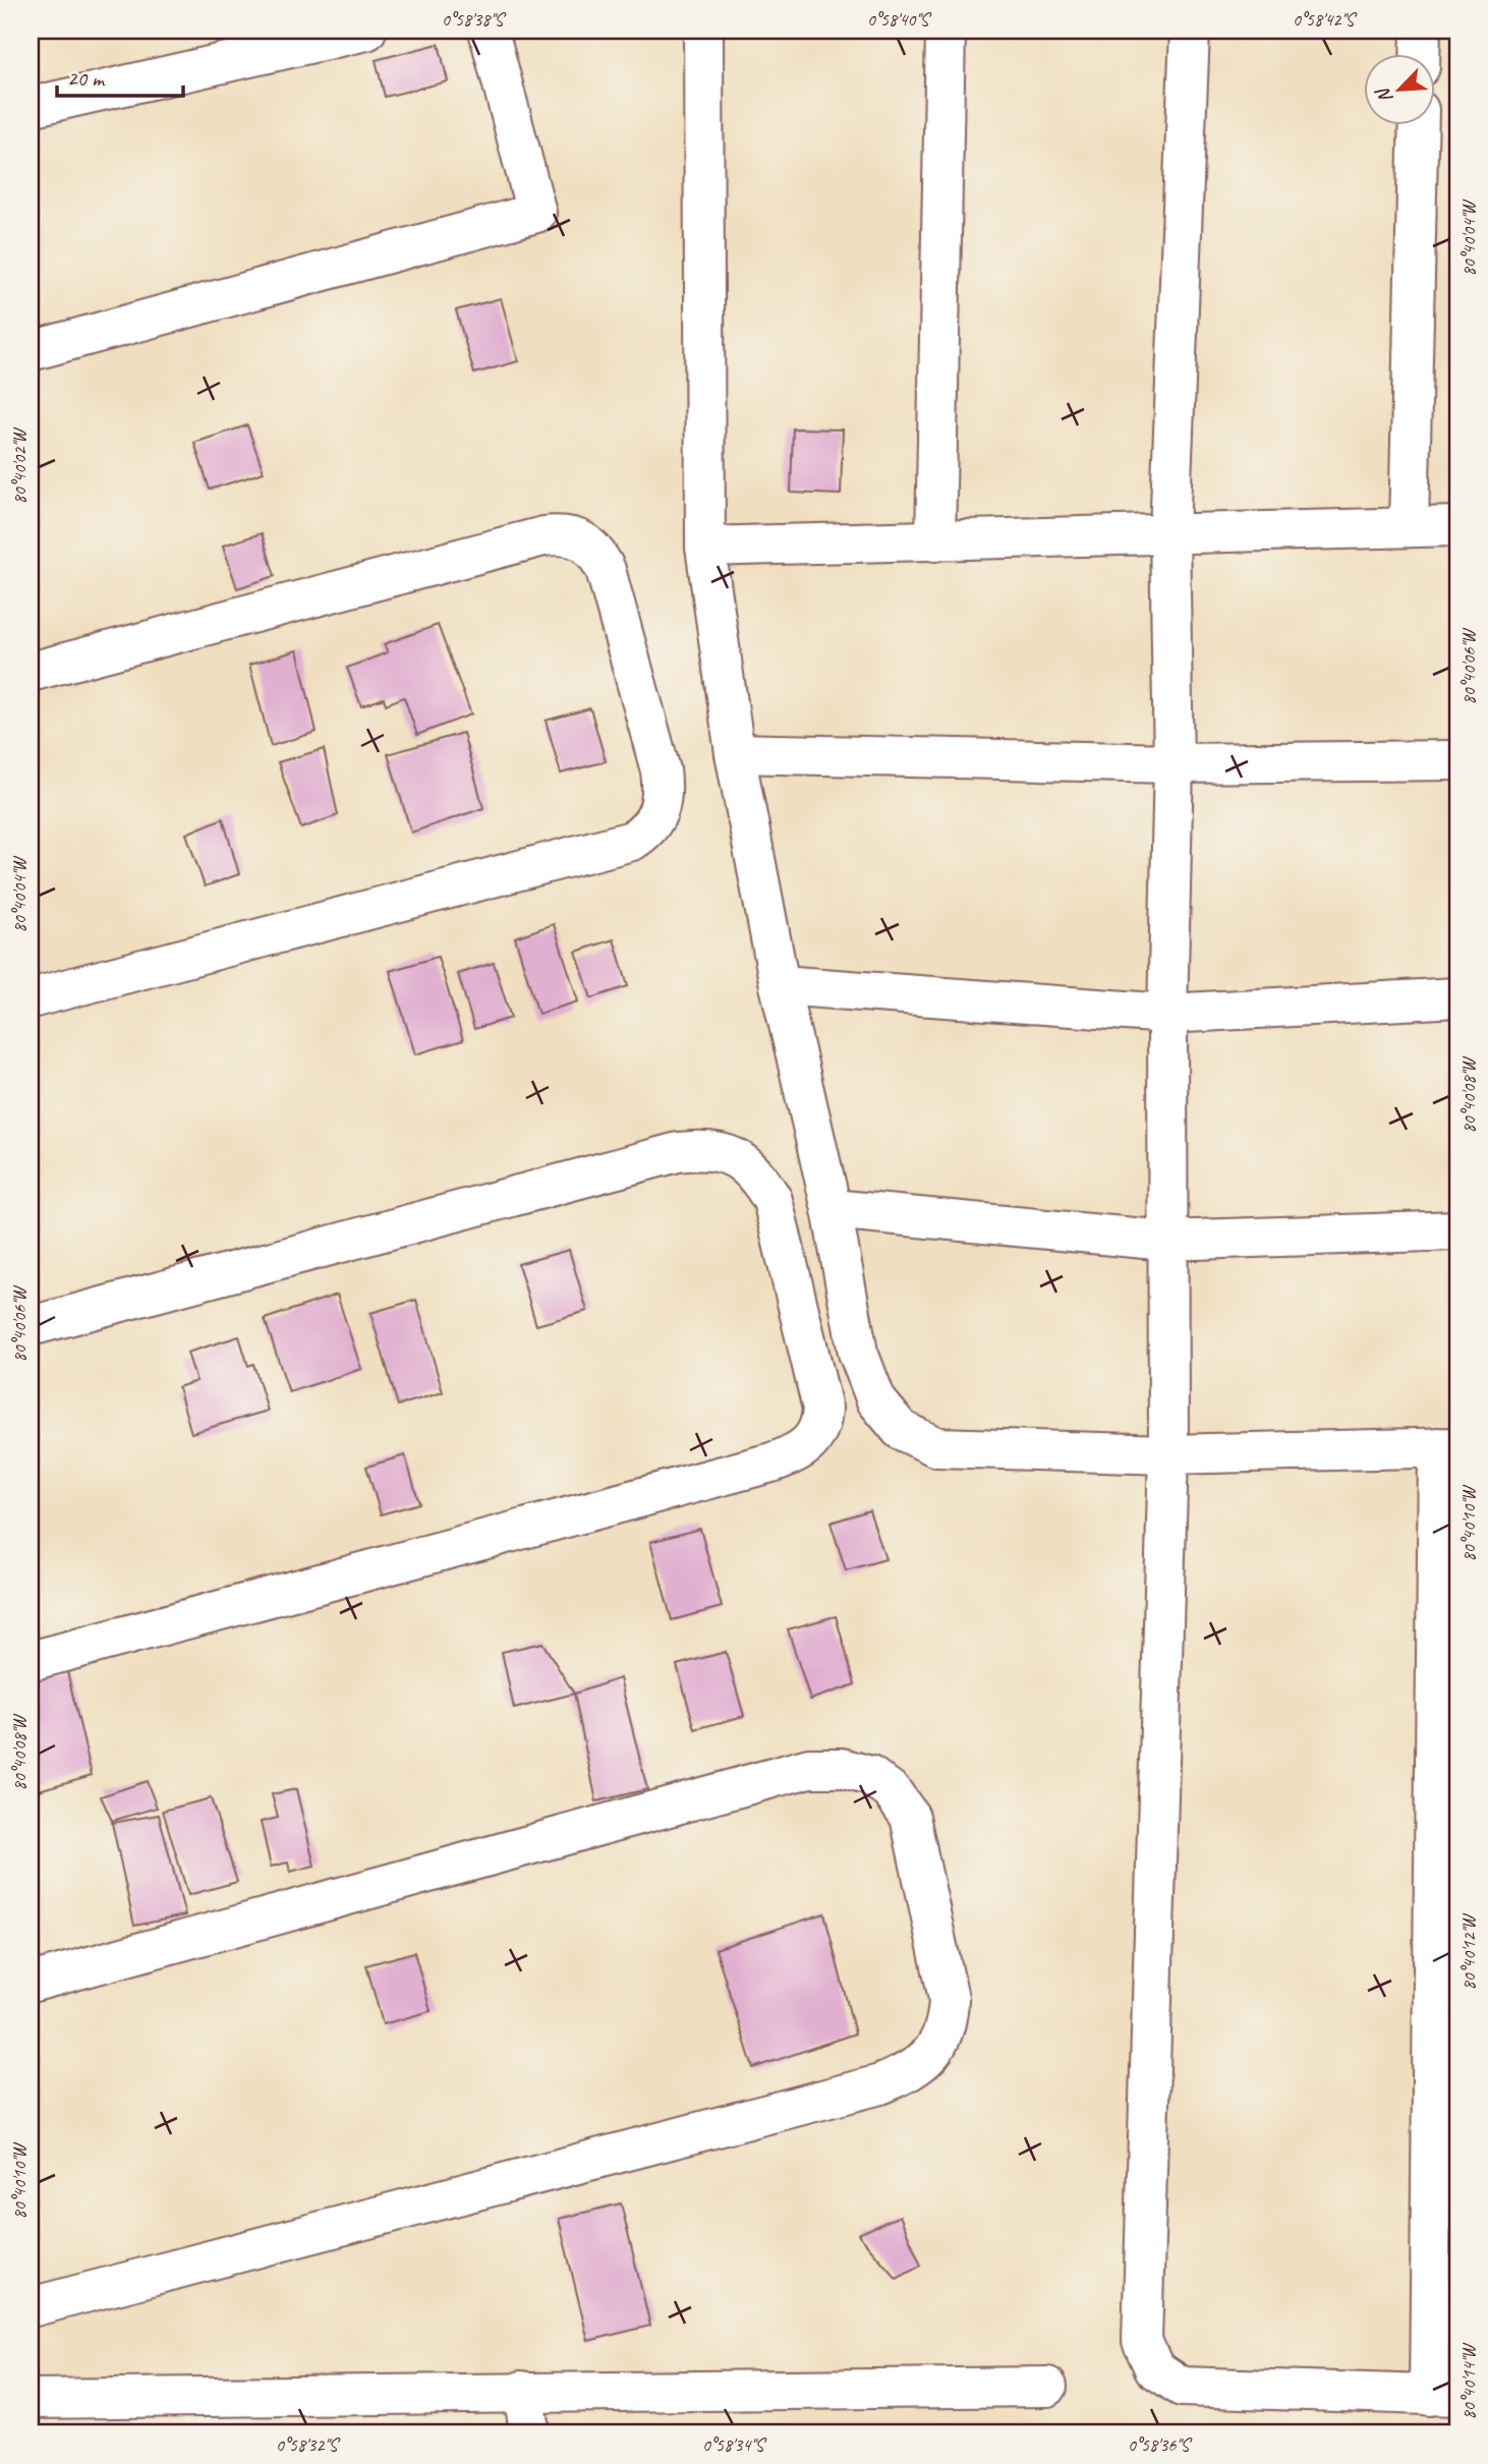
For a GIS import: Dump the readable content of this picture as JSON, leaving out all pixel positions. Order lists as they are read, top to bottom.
{
  "scale_bar": "20 m",
  "north": "bottom left",
  "coordinates": [
    "0°58'38\"S",
    "0°58'40\"S",
    "0°58'42\"S",
    "80°40'04\"W",
    "80°40'02\"W",
    "80°40'06\"W",
    "80°40'08\"W",
    "80°40'10\"W",
    "80°40'12\"W",
    "80°40'14\"W",
    "0°58'32\"S",
    "0°58'34\"S",
    "0°58'36\"S"
  ]
}
